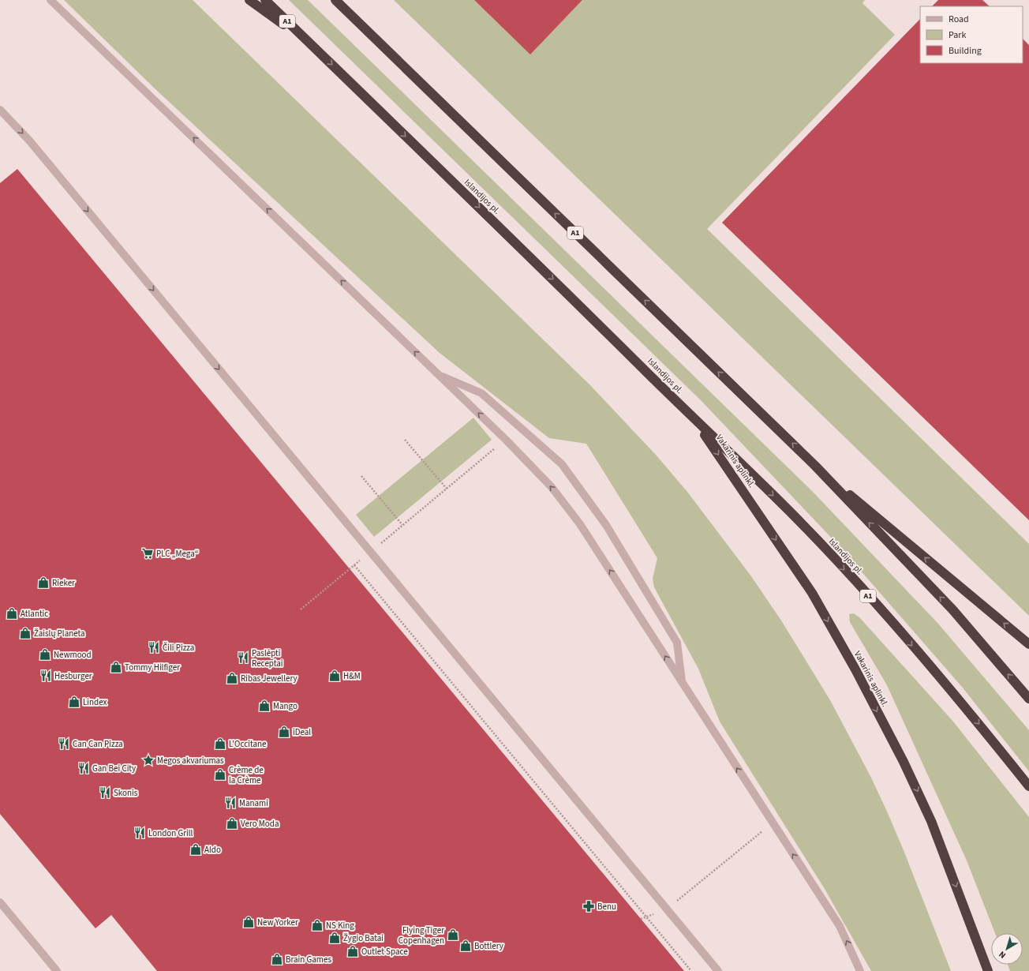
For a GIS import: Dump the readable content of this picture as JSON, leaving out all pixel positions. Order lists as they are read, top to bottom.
{
  "streets": {
    "highway": ["A1", "Islandijos pl.", "Vakarinis aplinkl."]
  },
  "crossings": [
    ["Islandijos pl.", "Vakarinis aplinkl."]
  ],
  "places": {
    "supermarket": ["PLC „Mega“"],
    "shop": [
      "Rieker",
      "Atlantic",
      "Žaislų Planeta",
      "Newmood",
      "Tommy Hilfiger",
      "H&M",
      "Ribas Jewellery",
      "Lindex",
      "Mango",
      "iDeal",
      "L'Occitane",
      "Crème de la Crème",
      "Vero Moda",
      "Aldo",
      "New Yorker",
      "NS King",
      "Flying Tiger Copenhagen",
      "Žygio Batai",
      "Bottlery",
      "Outlet Space",
      "Brain Games"
    ],
    "restaurant": [
      "Čili Pizza",
      "Paslėpti Receptai",
      "Hesburger",
      "Can Can Pizza",
      "Gan Bei City",
      "Skonis",
      "Manami",
      "London Grill"
    ],
    "place": ["Megos akvariumas"],
    "pharmacy": ["Benu"]
  },
  "legend": ["Road", "Park", "Building"],
  "north": "bottom left"
}
